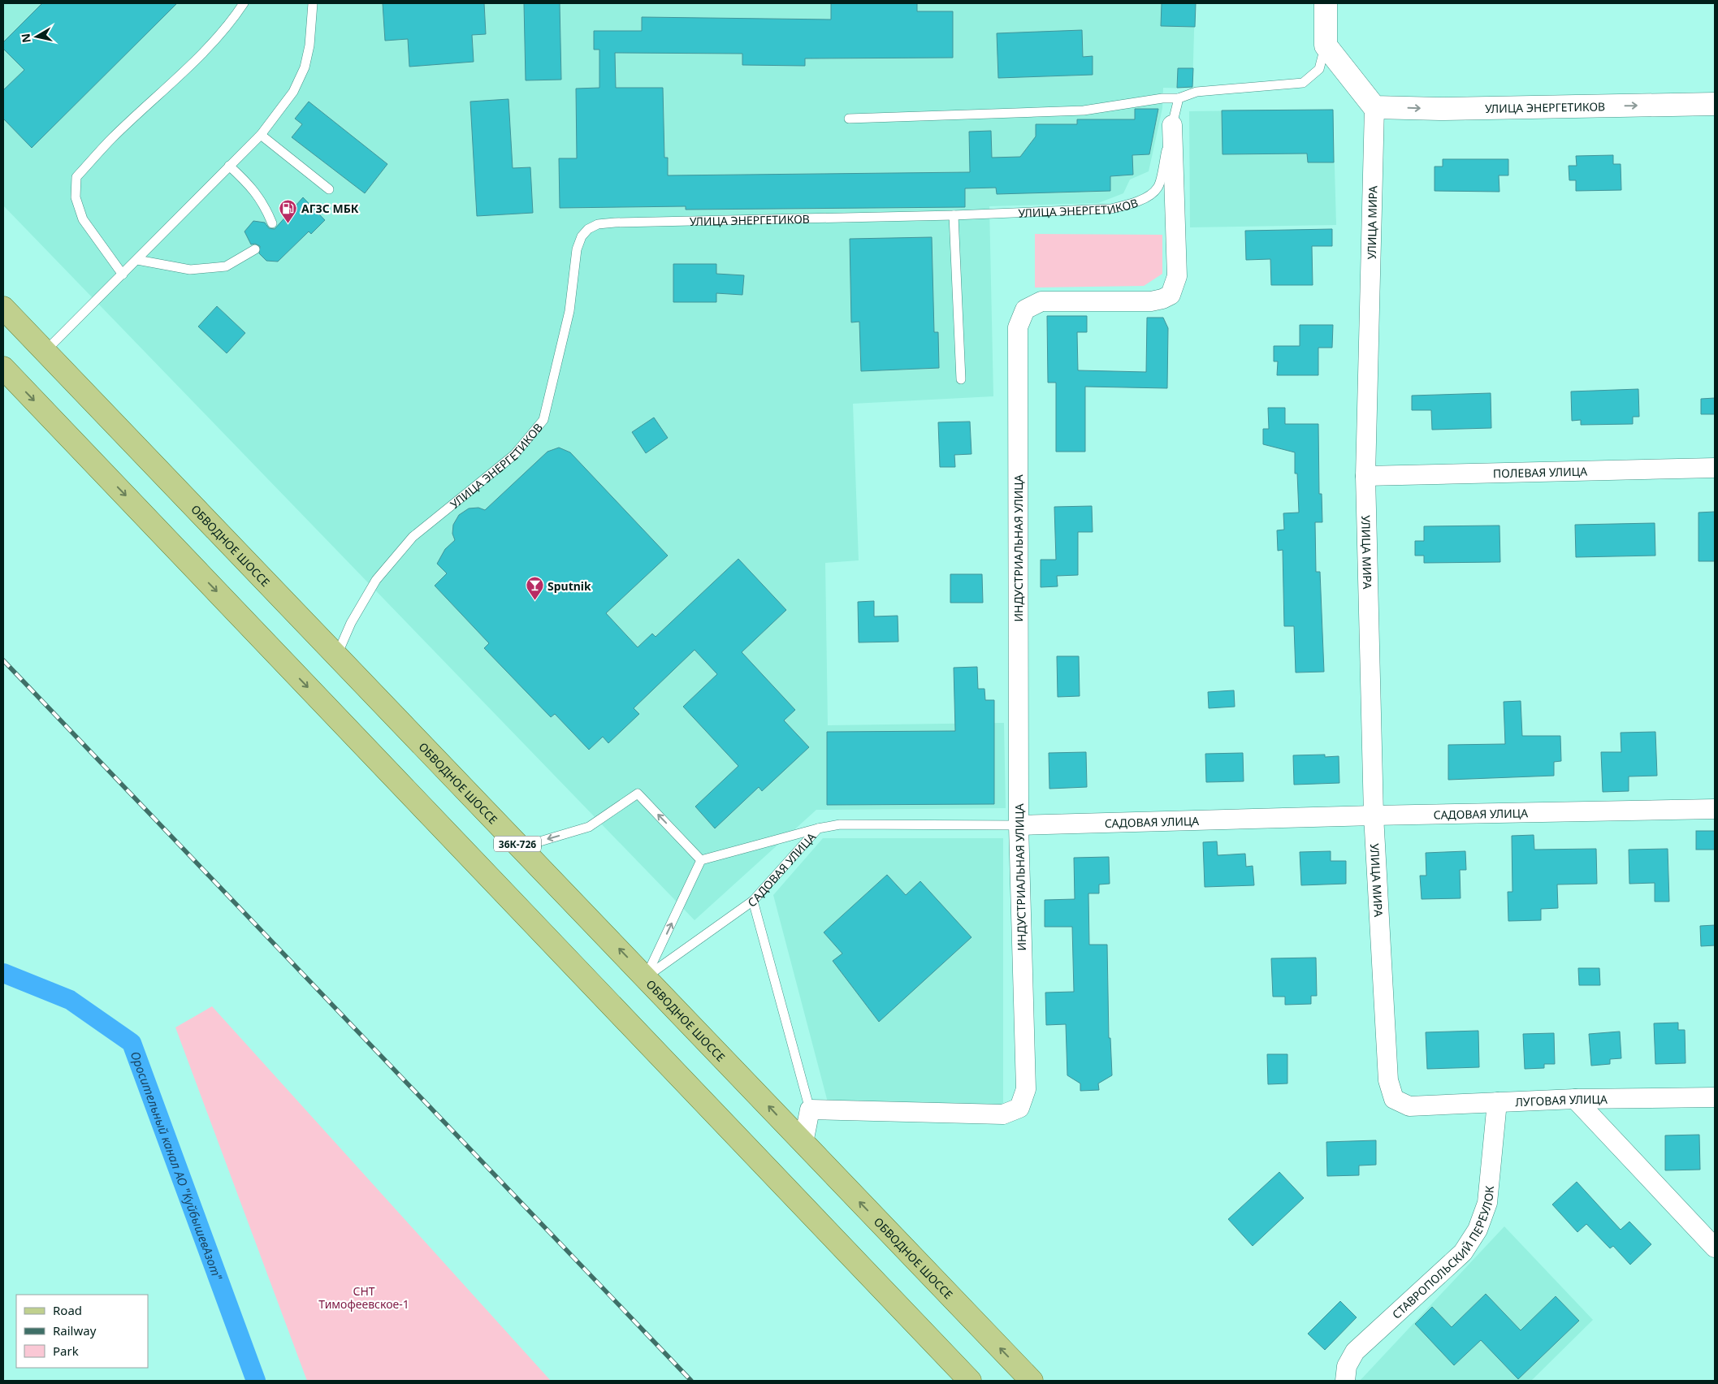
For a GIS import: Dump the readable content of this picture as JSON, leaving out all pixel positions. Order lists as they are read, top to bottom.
{
  "streets": {
    "main road": ["ОБВОДНОЕ ШОССЕ", "36К-726"],
    "street": [
      "УЛИЦА ЭНЕРГЕТИКОВ",
      "УЛИЦА МИРА",
      "ПОЛЕВАЯ УЛИЦА",
      "ИНДУСТРИАЛЬНАЯ УЛИЦА",
      "САДОВАЯ УЛИЦА",
      "ЛУГОВАЯ УЛИЦА",
      "СТАВРОПОЛЬСКИЙ ПЕРЕУЛОК"
    ]
  },
  "crossings": [
    ["УЛИЦА ЭНЕРГЕТИКОВ", "УЛИЦА МИРА"],
    ["УЛИЦА ЭНЕРГЕТИКОВ", "ОБВОДНОЕ ШОССЕ"],
    ["УЛИЦА ЭНЕРГЕТИКОВ", "ИНДУСТРИАЛЬНАЯ УЛИЦА"],
    ["УЛИЦА МИРА", "ПОЛЕВАЯ УЛИЦА"],
    ["УЛИЦА МИРА", "САДОВАЯ УЛИЦА"],
    ["УЛИЦА МИРА", "ЛУГОВАЯ УЛИЦА"],
    ["ОБВОДНОЕ ШОССЕ", "САДОВАЯ УЛИЦА"],
    ["ИНДУСТРИАЛЬНАЯ УЛИЦА", "САДОВАЯ УЛИЦА"],
    ["ЛУГОВАЯ УЛИЦА", "СТАВРОПОЛЬСКИЙ ПЕРЕУЛОК"]
  ],
  "water": ["Оросительный канал АО \"КуйбышевАзот\""],
  "parks": ["СНТ Тимофеевское-1"],
  "places": {
    "fuel station": ["АГЗС МБК"],
    "bar": ["Sputnik"]
  },
  "legend": ["Road", "Railway", "Park"],
  "north": "left"
}
